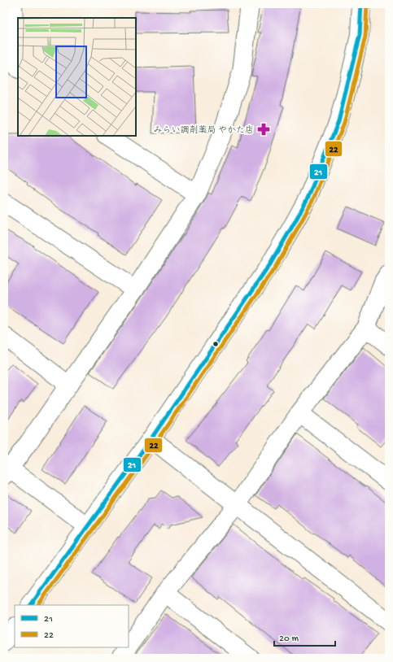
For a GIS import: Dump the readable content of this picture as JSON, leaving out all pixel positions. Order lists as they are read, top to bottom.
{
  "places": {
    "pharmacy": ["みらい調剤薬局 やかた店"]
  },
  "lines": ["transit line 21", "transit line 22"],
  "legend": ["21", "22"],
  "scale_bar": "20 m"
}
